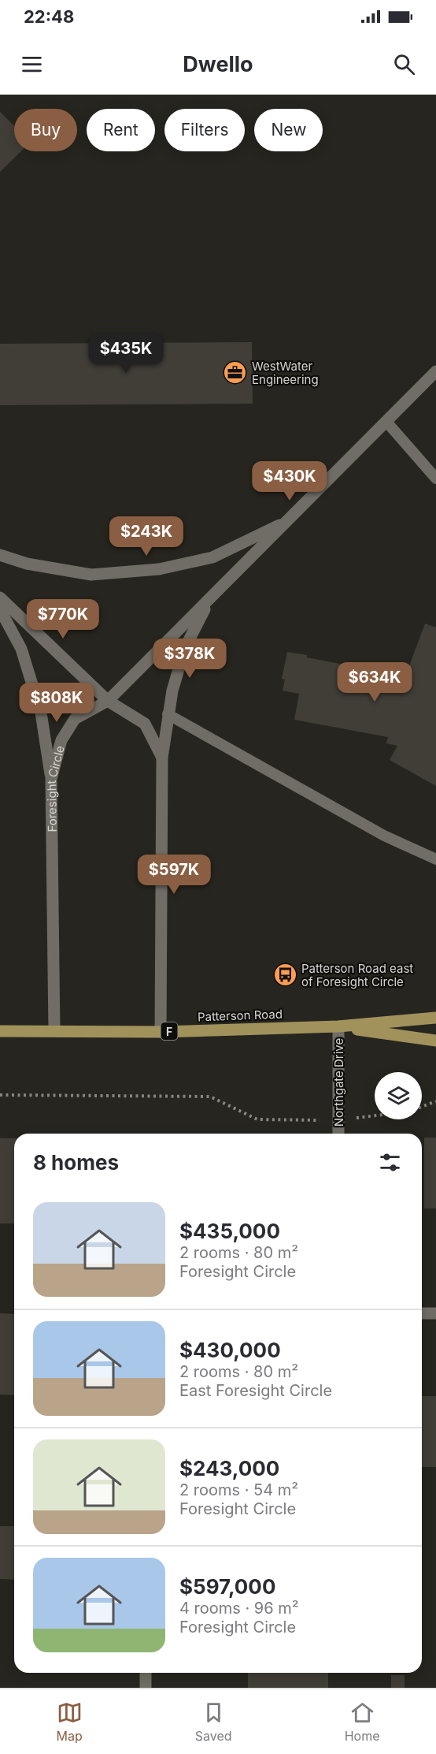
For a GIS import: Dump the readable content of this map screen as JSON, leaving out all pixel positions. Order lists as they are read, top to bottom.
{
  "streets": {
    "main road": ["Patterson Road", "F"],
    "street": ["Foresight Circle", "Northgate Drive"]
  },
  "crossings": [
    ["Foresight Circle", "Patterson Road"],
    ["Patterson Road", "Northgate Drive"]
  ],
  "places": {
    "office": ["WestWater Engineering"],
    "bus stop": ["Patterson Road east of Foresight Circle"]
  },
  "page": {
    "status": "22:48",
    "header": "Dwello",
    "chip": [
      "Buy",
      "Rent",
      "Filters",
      "New"
    ],
    "price": [
      "$435K",
      "$430K",
      "$243K",
      "$770K",
      "$378K",
      "$634K",
      "$808K",
      "$597K"
    ],
    "heading": "8 homes",
    "list": [
      {
        "name": "$435,000",
        "note": "2 rooms · 80 m² · Foresight Circle"
      },
      {
        "name": "$430,000",
        "note": "2 rooms · 80 m² · East Foresight Circle"
      },
      {
        "name": "$243,000",
        "note": "2 rooms · 54 m² · Foresight Circle"
      },
      {
        "name": "$597,000",
        "note": "4 rooms · 96 m² · Foresight Circle"
      }
    ],
    "tabs": ["Map", "Saved", "Home"]
  }
}
